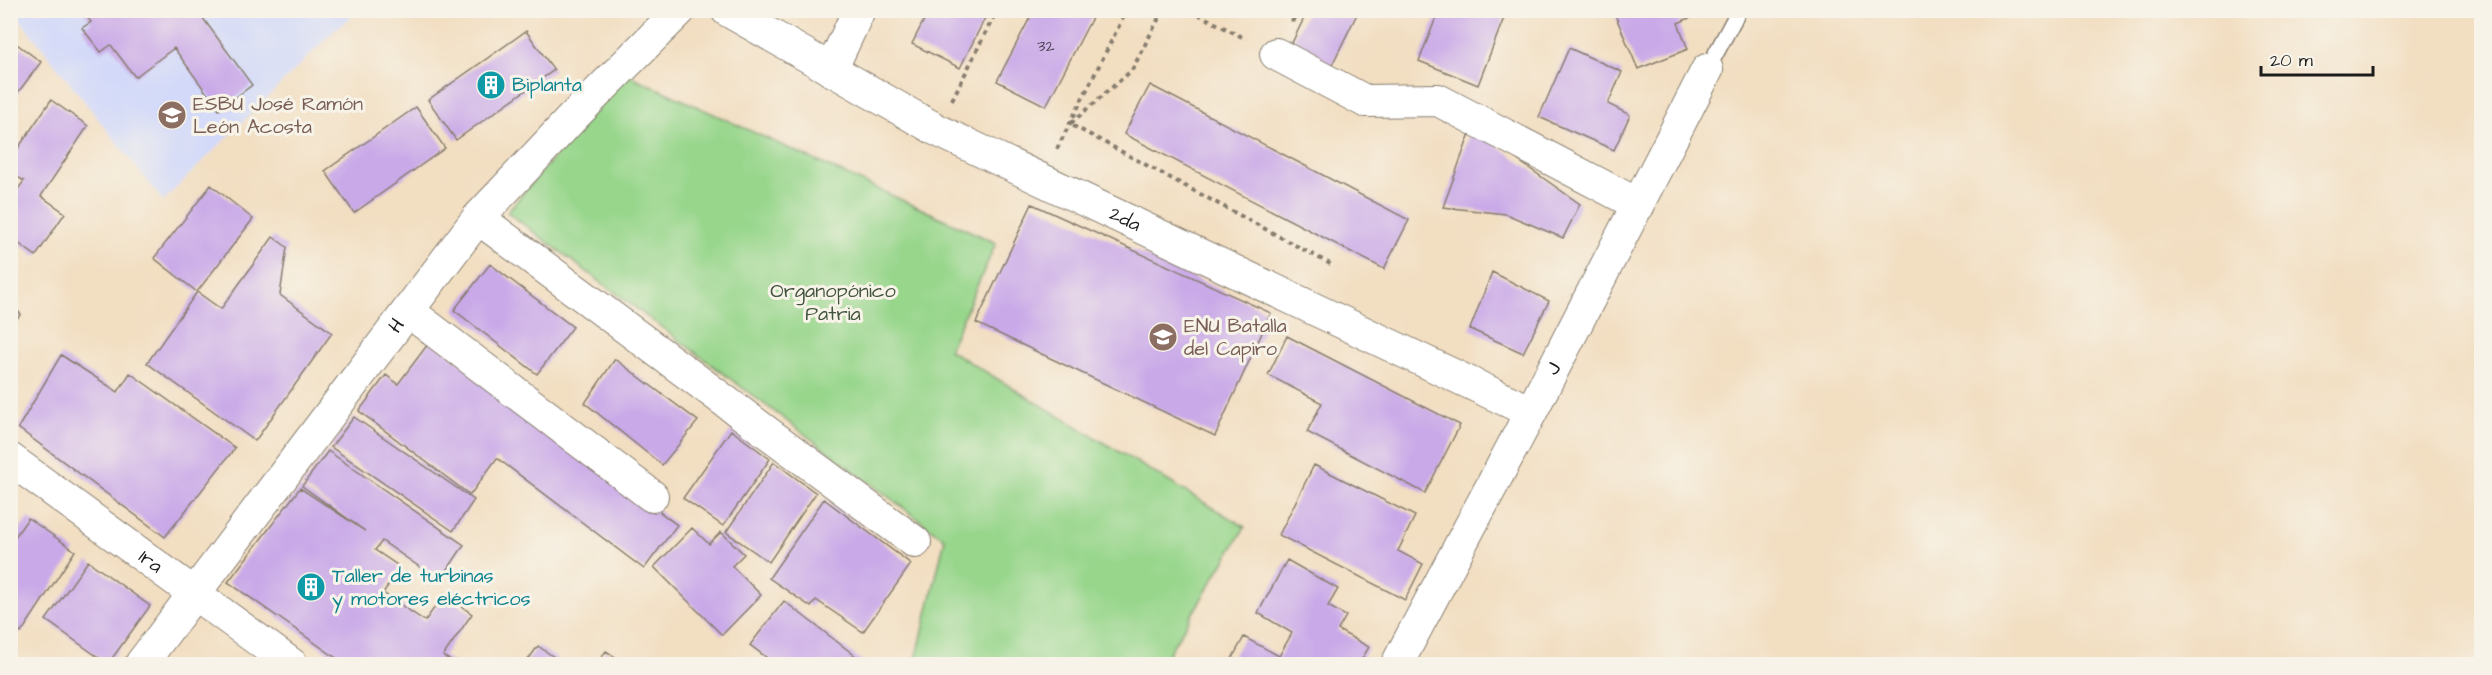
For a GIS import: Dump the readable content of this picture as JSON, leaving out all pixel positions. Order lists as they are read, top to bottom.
{
  "streets": {
    "street": [
      "2da",
      "H",
      "J",
      "1ra"
    ]
  },
  "crossings": [
    ["2da", "J"],
    ["H", "1ra"]
  ],
  "parks": ["Organopónico Patria"],
  "places": {
    "building": ["Biplanta", "Taller de turbinas y motores eléctricos"],
    "school or university": ["ESBU José Ramón León Acosta", "ENU Batalla del Capiro"]
  },
  "house_numbers": ["32"],
  "scale_bar": "20 m"
}
